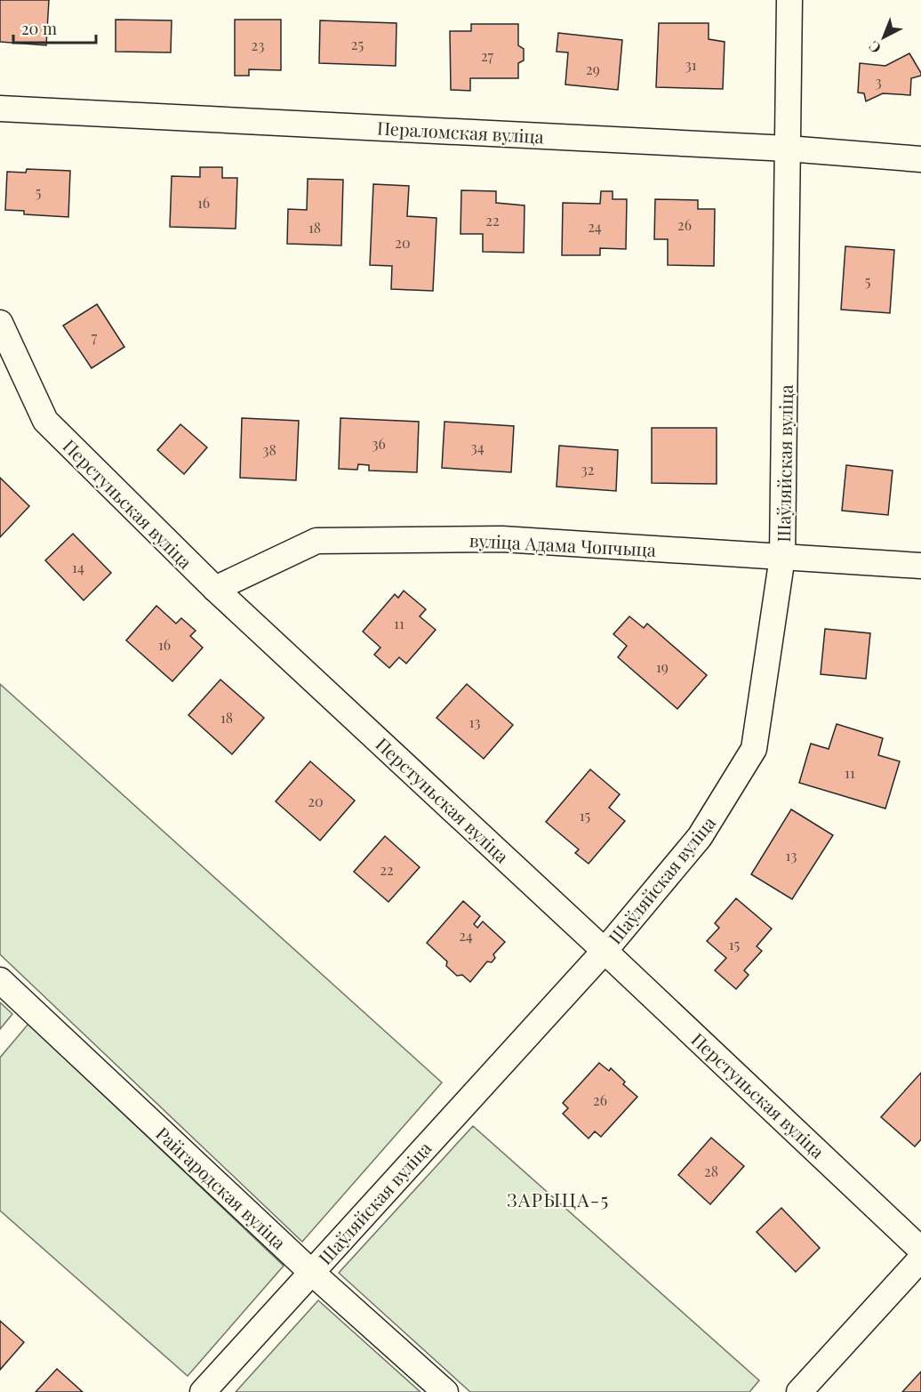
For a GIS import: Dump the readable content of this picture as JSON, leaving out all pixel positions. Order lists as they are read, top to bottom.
{
  "streets": {
    "street": [
      "Пераломская вуліца",
      "Шаўляйская вуліца",
      "Перстуньская вуліца",
      "вуліца Адама Чопчыца",
      "Райгародская вуліца"
    ]
  },
  "crossings": [
    ["Пераломская вуліца", "Шаўляйская вуліца"],
    ["Шаўляйская вуліца", "Перстуньская вуліца"],
    ["Шаўляйская вуліца", "вуліца Адама Чопчыца"],
    ["Шаўляйская вуліца", "Райгародская вуліца"],
    ["Перстуньская вуліца", "вуліца Адама Чопчыца"]
  ],
  "districts": ["ЗАРЫЦА-5"],
  "house_numbers": [
    "25",
    "23",
    "27",
    "31",
    "29",
    "3",
    "5",
    "16",
    "22",
    "26",
    "24",
    "18",
    "20",
    "5",
    "7",
    "36",
    "34",
    "38",
    "32",
    "14",
    "11",
    "16",
    "19",
    "18",
    "13",
    "11",
    "20",
    "15",
    "13",
    "22",
    "24",
    "15",
    "26",
    "28"
  ],
  "scale_bar": "20 m",
  "north": "bottom left"
}
